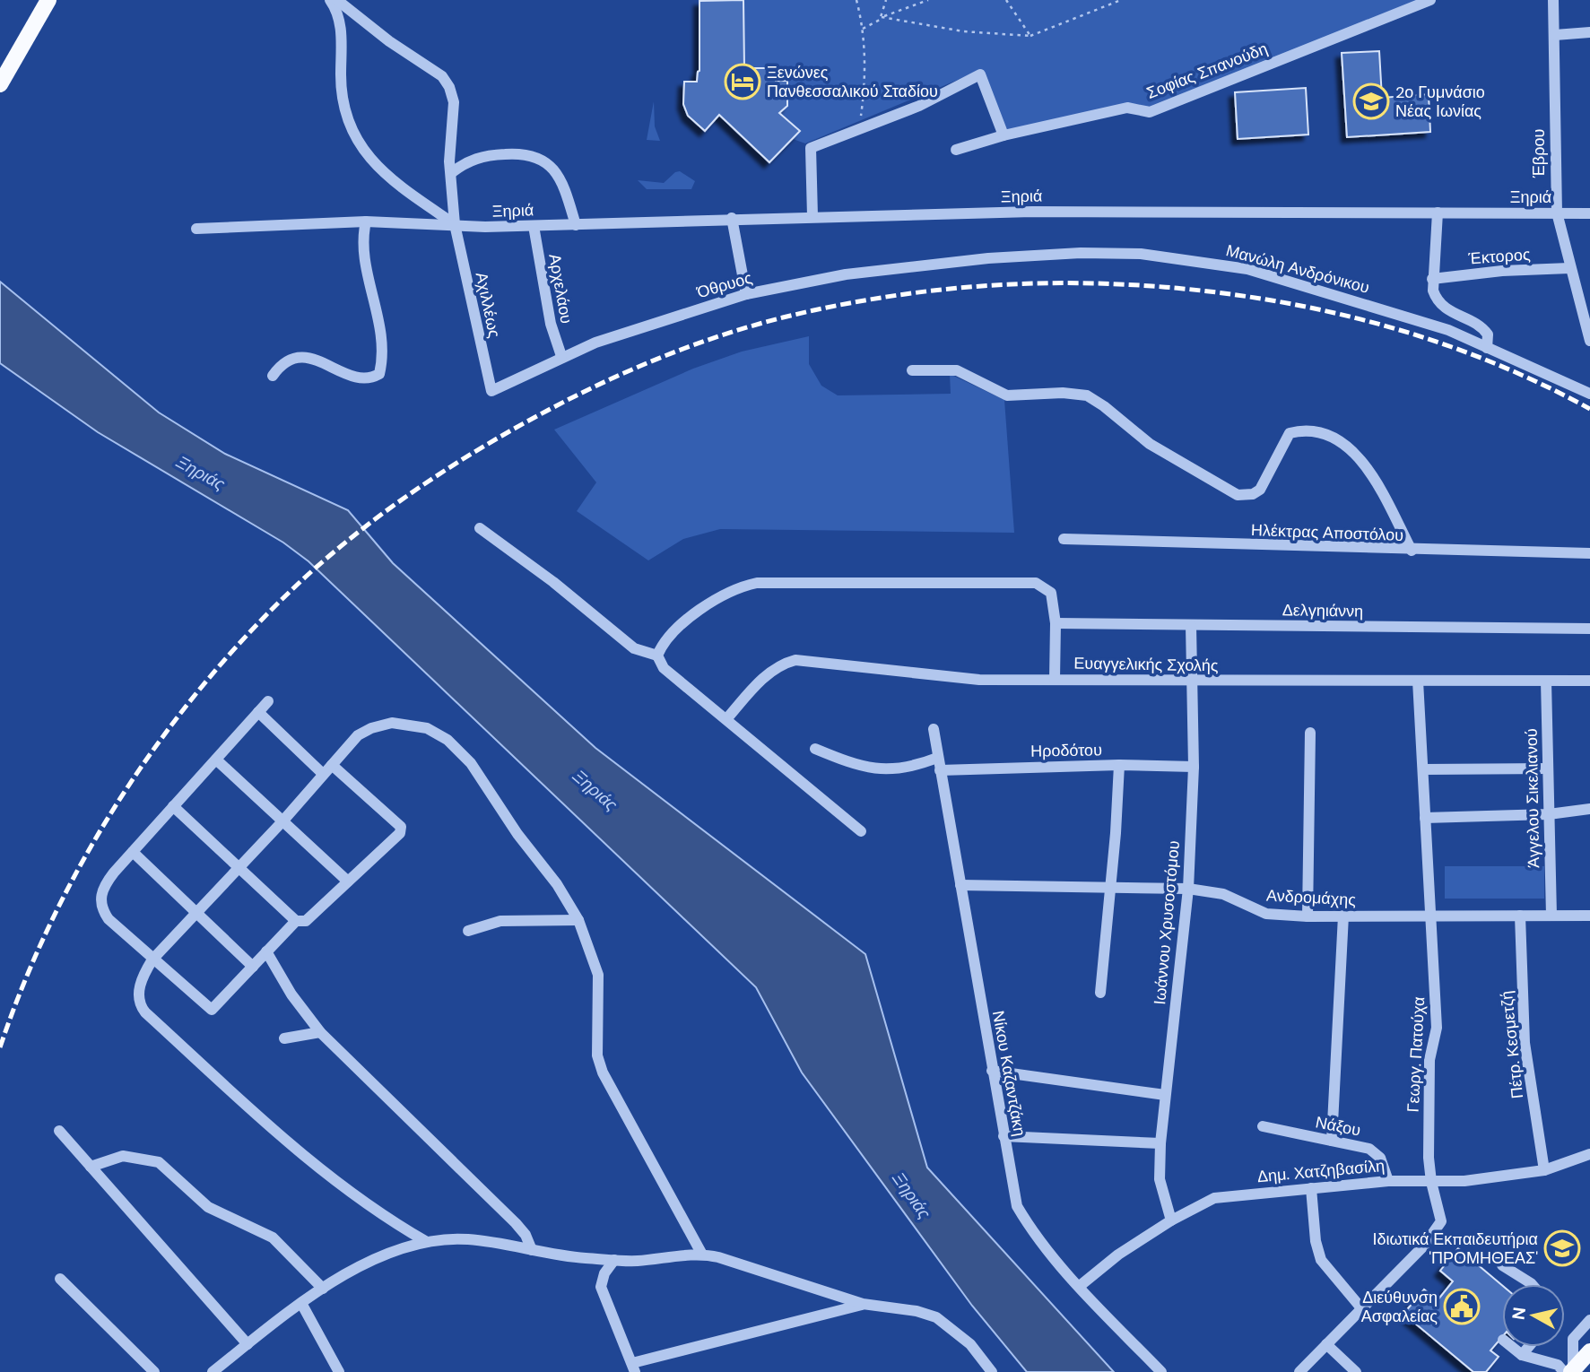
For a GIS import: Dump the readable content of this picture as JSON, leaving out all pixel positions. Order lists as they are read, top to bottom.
{
  "streets": {
    "street": [
      "Σοφίας Σπανούδη",
      "Έβρου",
      "Ξηριά",
      "Έκτορος",
      "Μανώλη Ανδρόνικου",
      "Όθρυος",
      "Αρχελάου",
      "Αχιλλέως",
      "Ηλέκτρας Αποστόλου",
      "Δελγηιάννη",
      "Ευαγγελικής Σχολής",
      "Ηροδότου",
      "Άγγελου Σικελιανού",
      "Ανδρομάχης",
      "Ιωάννου Χρυσοστόμου",
      "Πέτρ. Κεσμετζή",
      "Γεωργ. Πατούχα",
      "Νίκου Καζαντζάκη",
      "Νάξου",
      "Δημ. Χατζηβασίλη"
    ]
  },
  "crossings": [
    ["Έβρου", "Ξηριά"],
    ["Έβρου", "Έκτορος"],
    ["Ξηριά", "Αρχελάου"],
    ["Ξηριά", "Αχιλλέως"],
    ["Μανώλη Ανδρόνικου", "Όθρυος"],
    ["Όθρυος", "Αρχελάου"],
    ["Όθρυος", "Αχιλλέως"],
    ["Δελγηιάννη", "Ιωάννου Χρυσοστόμου"],
    ["Ευαγγελικής Σχολής", "Άγγελου Σικελιανού"],
    ["Ευαγγελικής Σχολής", "Ιωάννου Χρυσοστόμου"],
    ["Ευαγγελικής Σχολής", "Γεωργ. Πατούχα"],
    ["Ηροδότου", "Ιωάννου Χρυσοστόμου"],
    ["Ηροδότου", "Νίκου Καζαντζάκη"],
    ["Άγγελου Σικελιανού", "Ανδρομάχης"],
    ["Ανδρομάχης", "Ιωάννου Χρυσοστόμου"],
    ["Ανδρομάχης", "Πέτρ. Κεσμετζή"],
    ["Ανδρομάχης", "Γεωργ. Πατούχα"],
    ["Ανδρομάχης", "Νίκου Καζαντζάκη"],
    ["Ιωάννου Χρυσοστόμου", "Δημ. Χατζηβασίλη"],
    ["Πέτρ. Κεσμετζή", "Δημ. Χατζηβασίλη"],
    ["Γεωργ. Πατούχα", "Δημ. Χατζηβασίλη"],
    ["Νίκου Καζαντζάκη", "Δημ. Χατζηβασίλη"],
    ["Νάξου", "Δημ. Χατζηβασίλη"]
  ],
  "water": ["Ξηριάς"],
  "places": {
    "hotel": ["Ξενώνες Πανθεσσαλικού Σταδίου"],
    "school or university": ["2ο Γυμνάσιο Νέας Ιωνίας", "Ιδιωτικά Εκπαιδευτήρια 'ΠΡΟΜΗΘΕΑΣ'"],
    "public building": ["Διεύθυνση Ασφαλείας"]
  },
  "north": "left"
}
